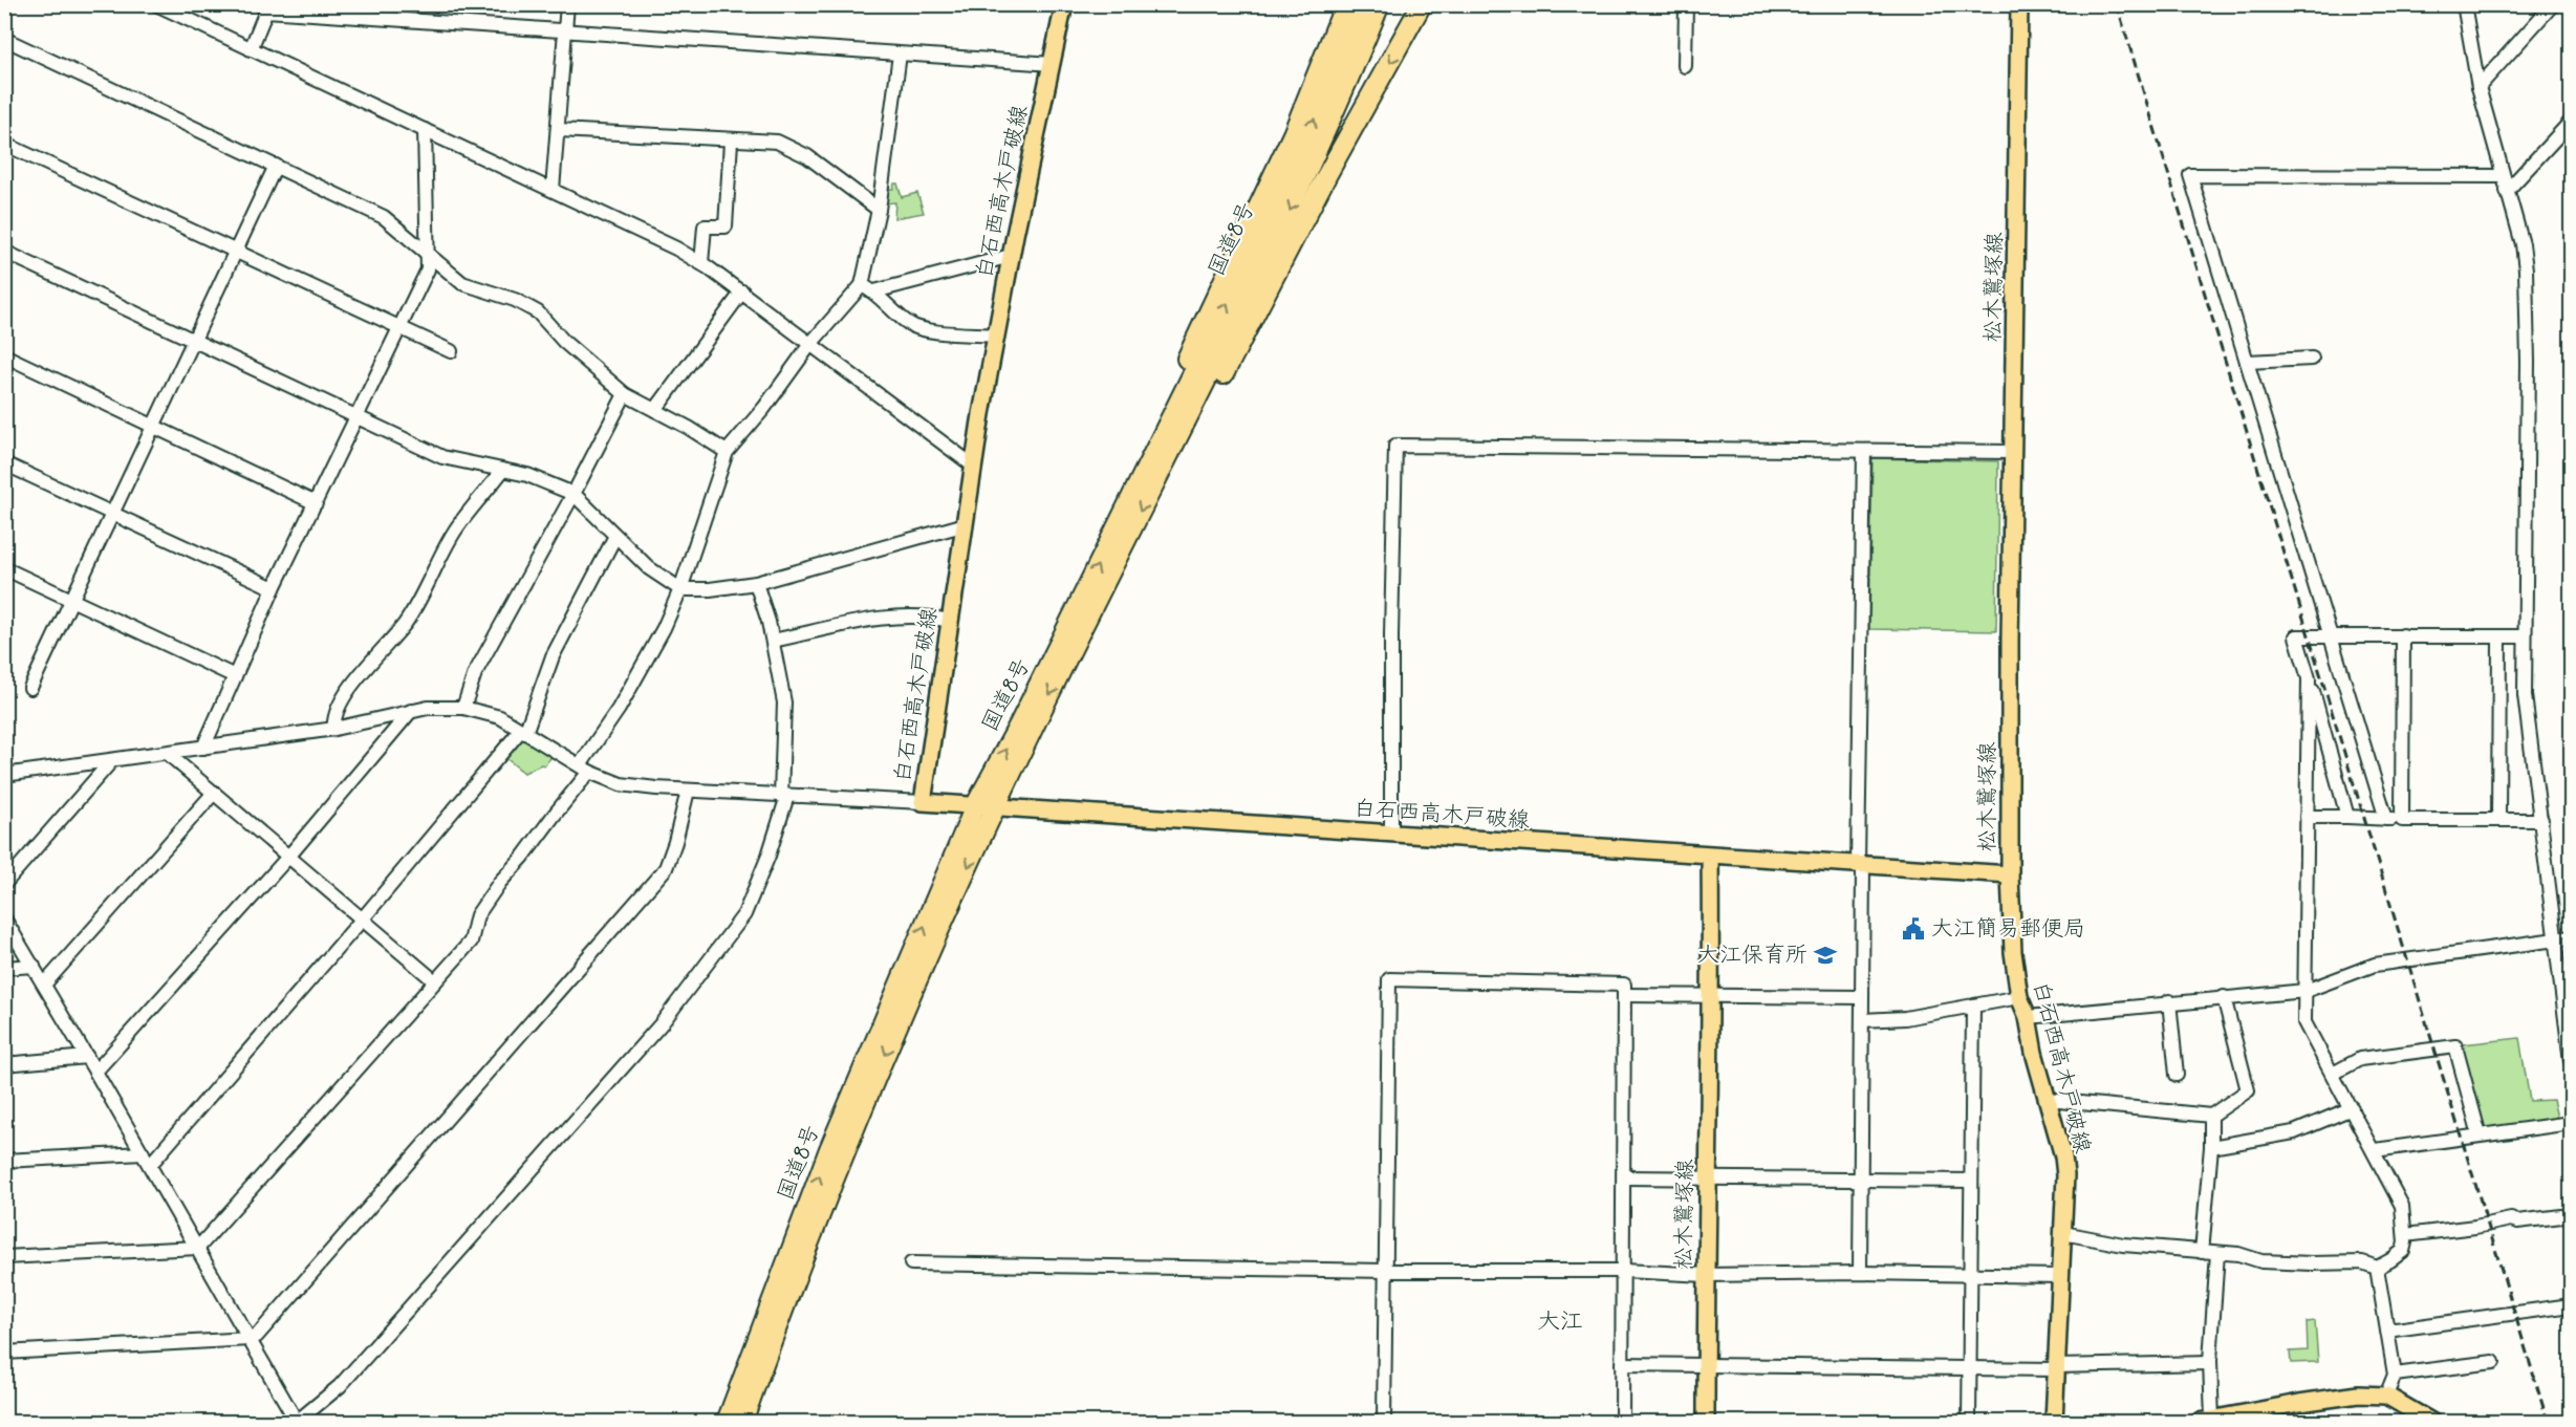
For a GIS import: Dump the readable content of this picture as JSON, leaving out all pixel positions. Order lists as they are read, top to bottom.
{
  "streets": {
    "highway": ["国道8号"],
    "main road": ["白石西高木戸破線", "松木鷲塚線"]
  },
  "crossings": [
    ["白石西高木戸破線", "国道8号"],
    ["白石西高木戸破線", "松木鷲塚線"]
  ],
  "districts": ["大江"],
  "places": {
    "public building": ["大江簡易郵便局"],
    "school or university": ["大江保育所"]
  }
}
